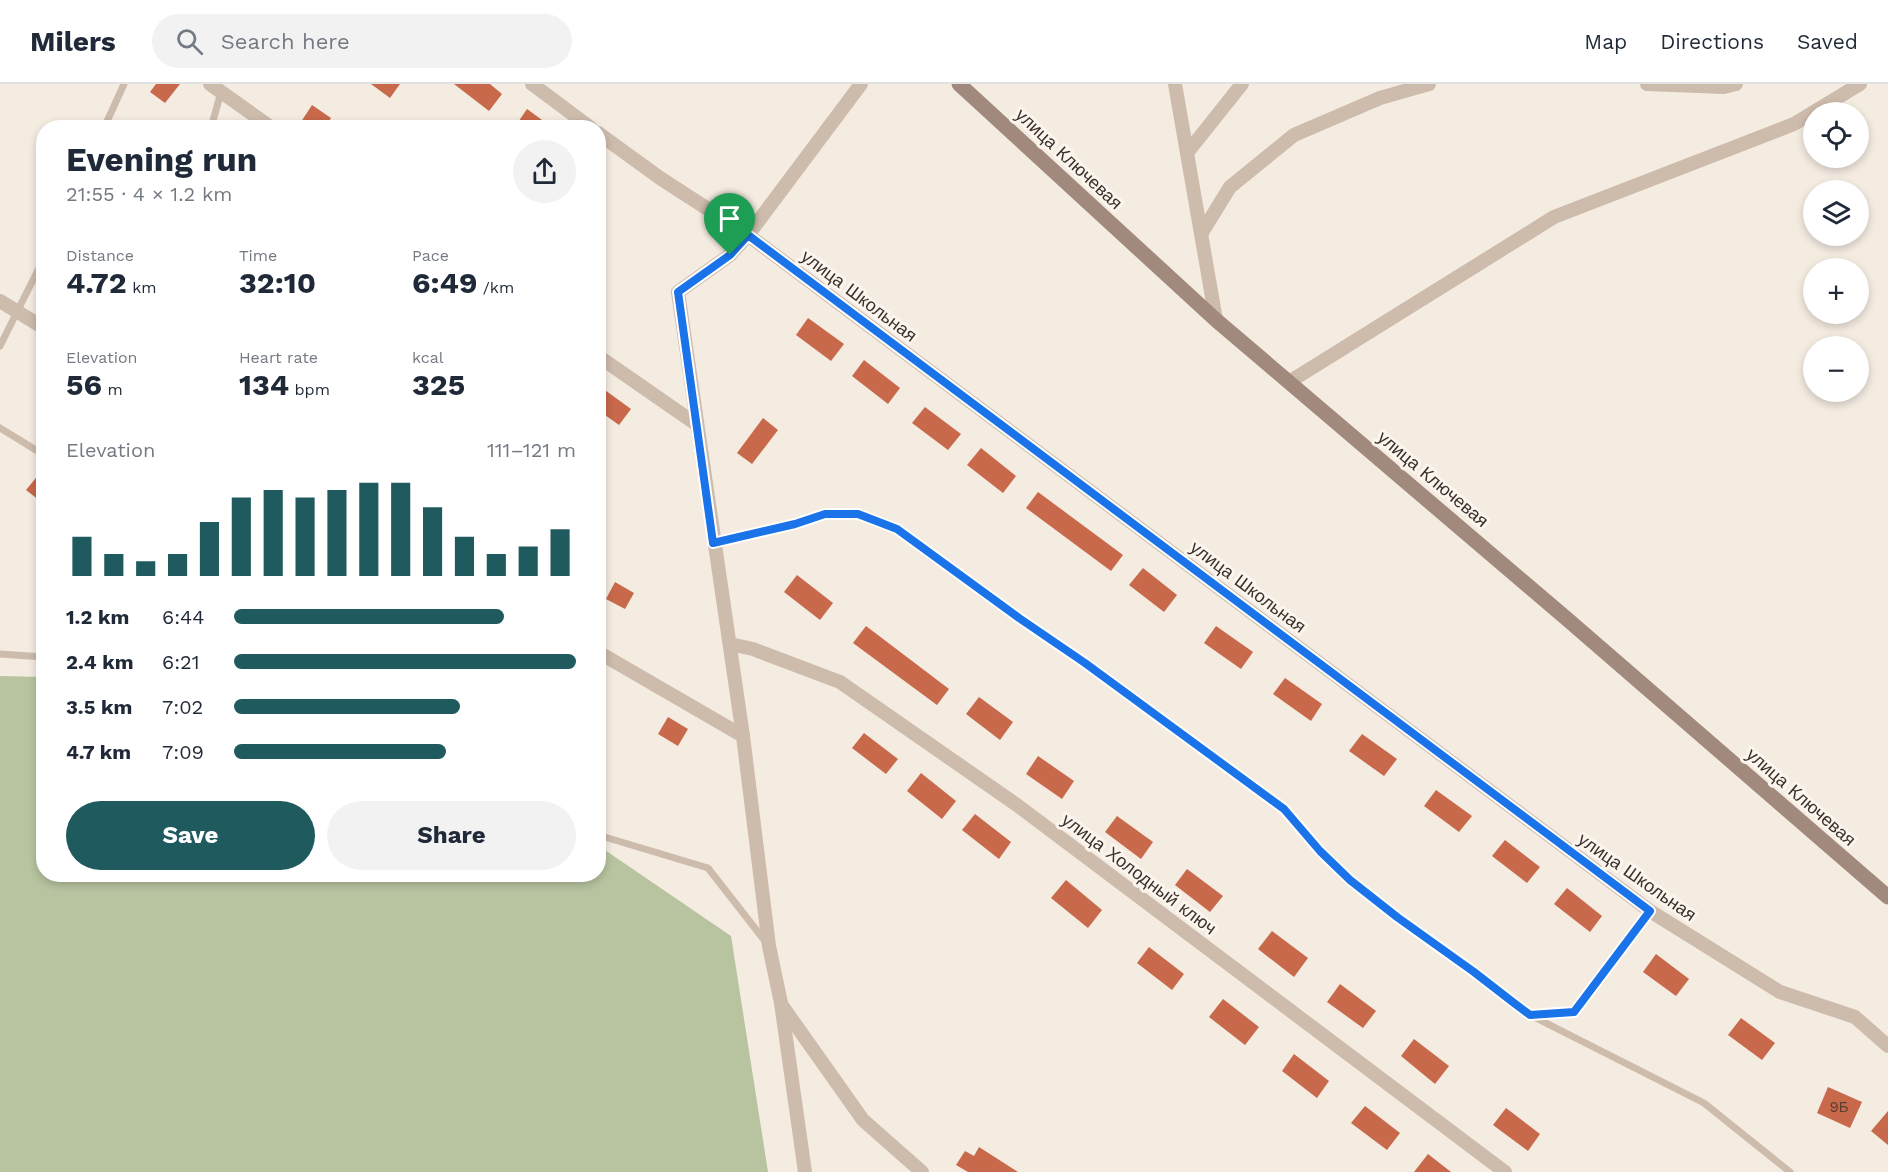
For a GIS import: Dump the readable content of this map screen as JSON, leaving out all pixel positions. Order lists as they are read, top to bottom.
{
  "streets": {
    "street": ["улица Ключевая", "улица Школьная", "улица Холодный ключ"]
  },
  "house_numbers": ["9Б"],
  "page": {
    "header": "Milers",
    "search": "Search here",
    "nav": ["Map", "Directions", "Saved"],
    "map_buttons": ["+", "−"],
    "heading": ["Evening run", "21:55 · 4 × 1.2 km"],
    "stats": [
      ["Distance", "4.72 km"],
      ["Time", "32:10"],
      ["Pace", "6:49 /km"],
      ["Elevation", "56 m"],
      ["Heart rate", "134 bpm"],
      ["kcal", "325"]
    ],
    "chart": ["Elevation", "111–121 m"],
    "list": [
      {
        "name": "1.2 km",
        "note": "6:44"
      },
      {
        "name": "2.4 km",
        "note": "6:21"
      },
      {
        "name": "3.5 km",
        "note": "7:02"
      },
      {
        "name": "4.7 km",
        "note": "7:09"
      }
    ],
    "buttons": ["Save", "Share"]
  }
}
